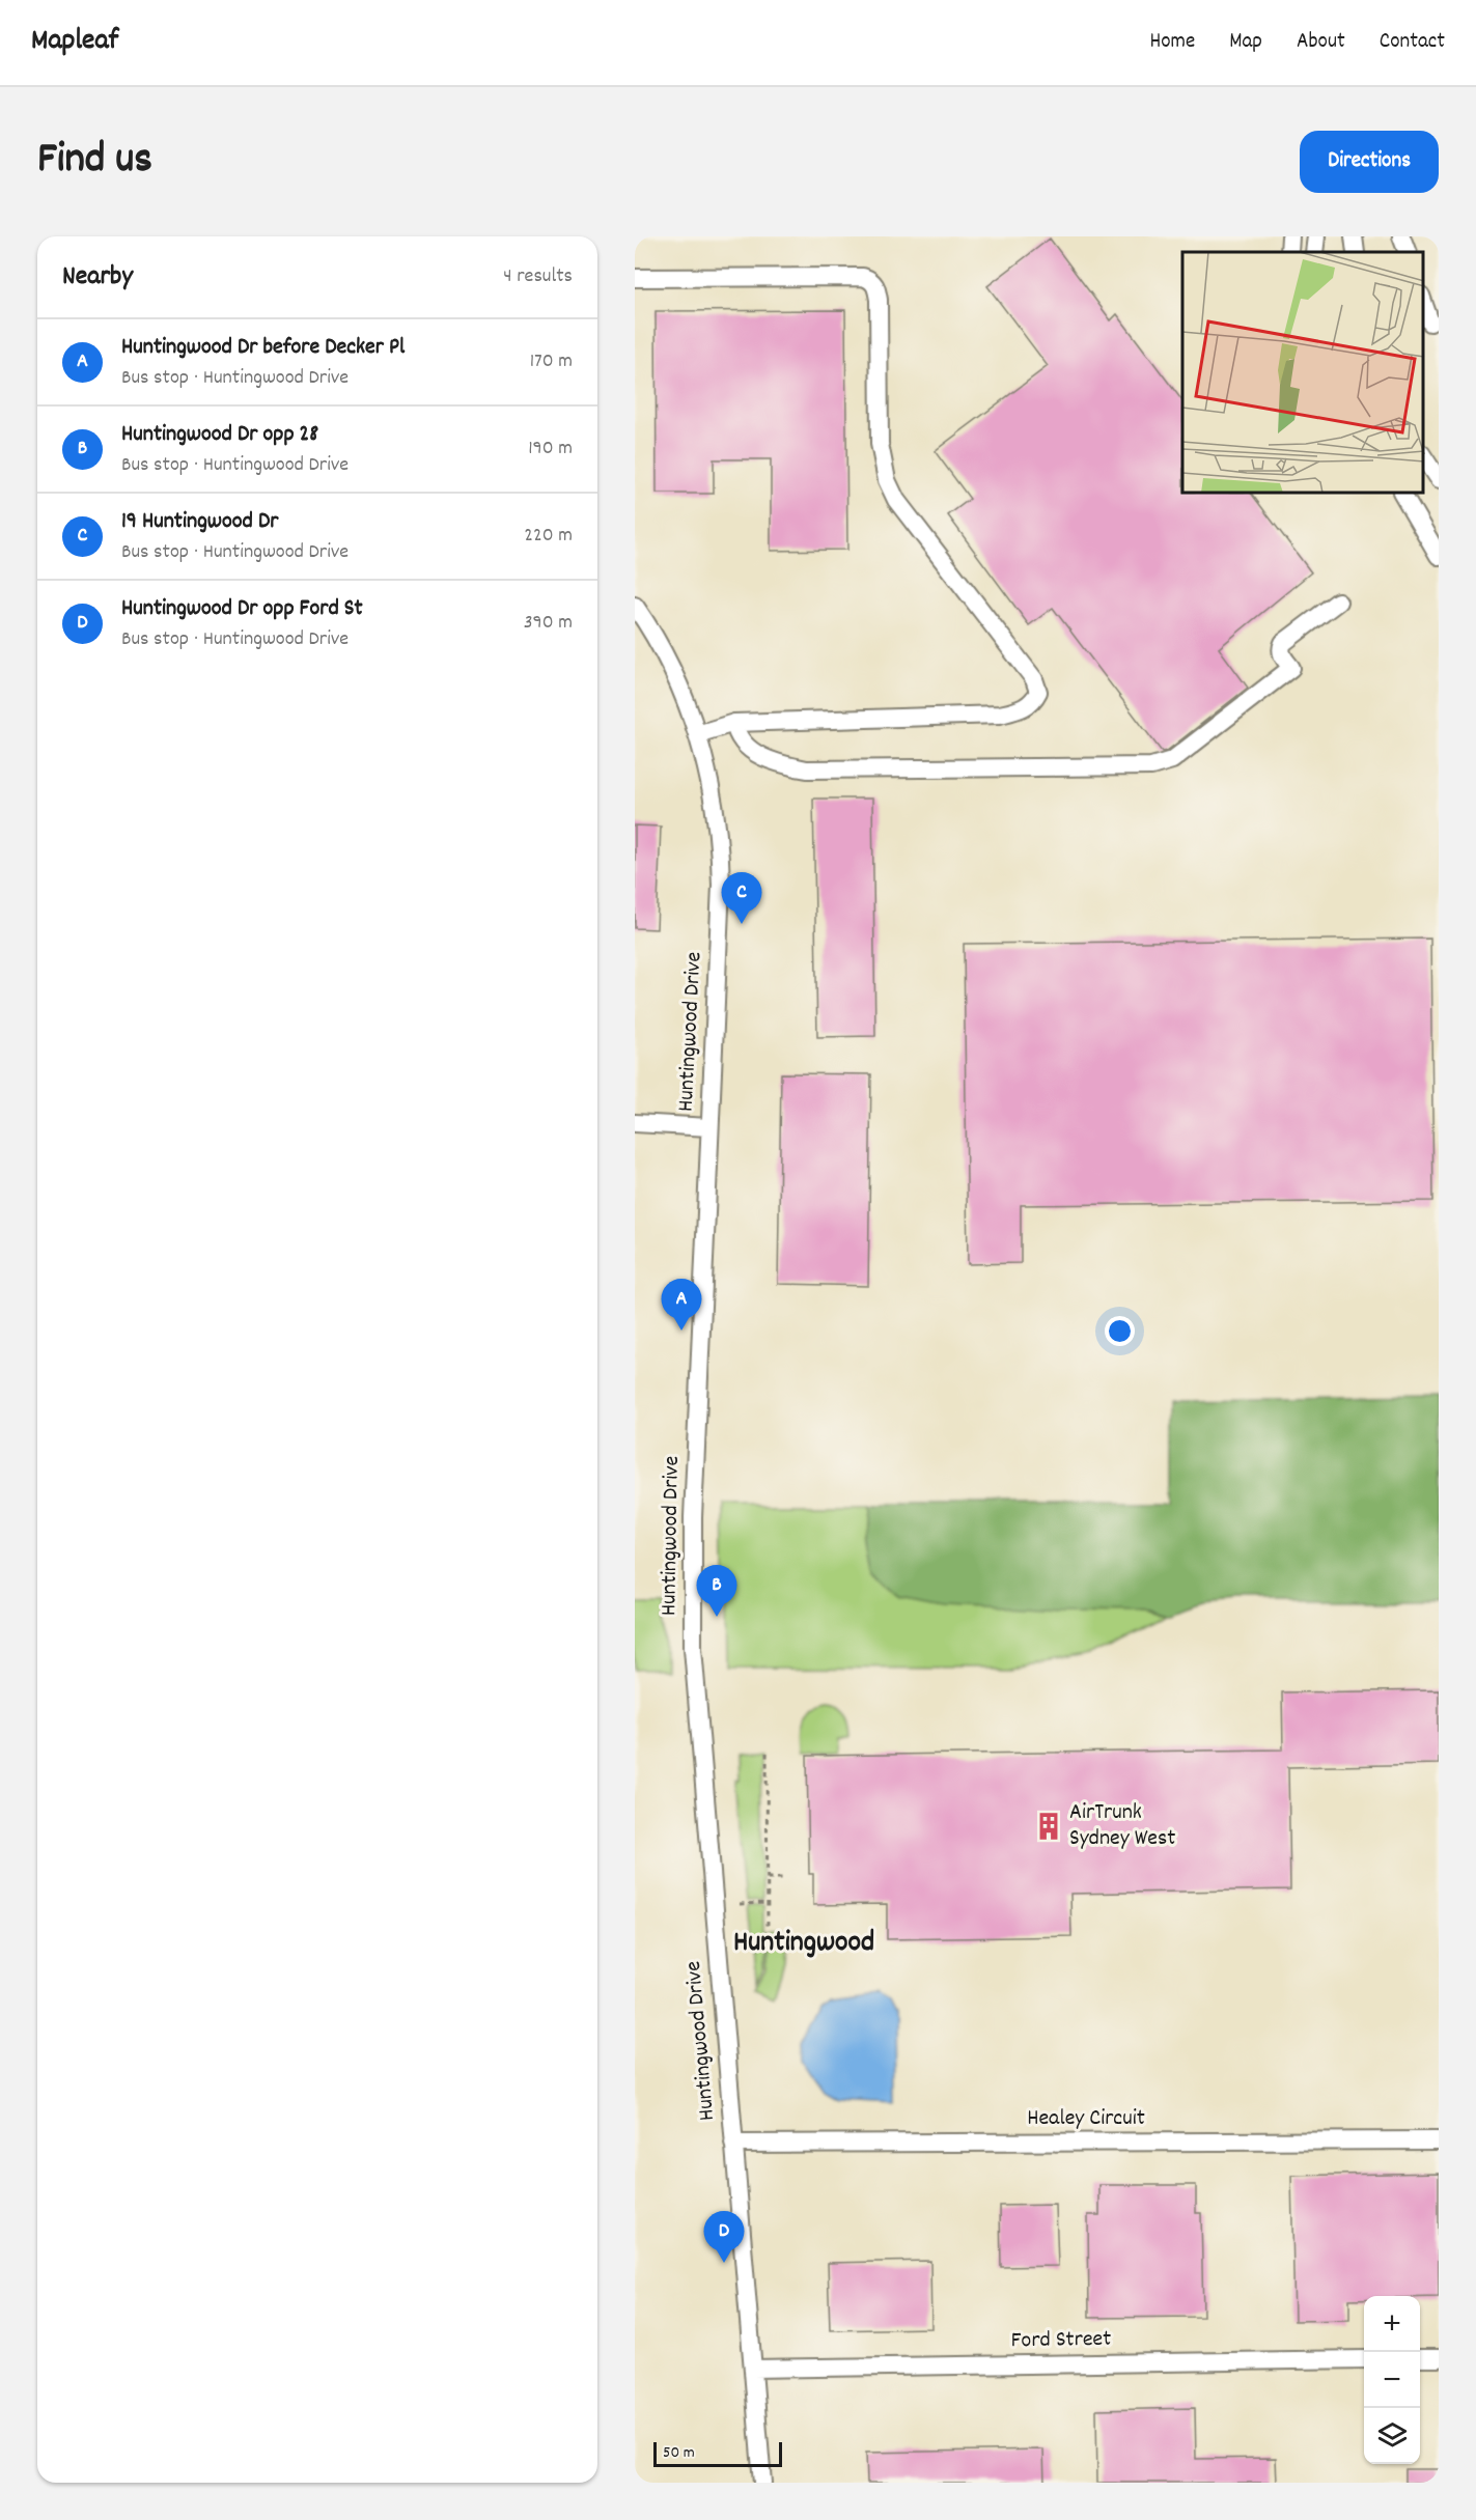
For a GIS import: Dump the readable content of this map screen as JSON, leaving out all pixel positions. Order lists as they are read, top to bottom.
{
  "streets": {
    "street": ["Huntingwood Drive", "Healey Circuit", "Ford Street"]
  },
  "crossings": [
    ["Huntingwood Drive", "Healey Circuit"],
    ["Huntingwood Drive", "Ford Street"]
  ],
  "districts": ["Huntingwood"],
  "places": {
    "building": ["AirTrunk Sydney West"]
  },
  "scale_bar": "50 m",
  "page": {
    "header": "Mapleaf",
    "nav": [
      "Home",
      "Map",
      "About",
      "Contact"
    ],
    "title": "Find us",
    "buttons": "Directions",
    "heading": ["Nearby", "4 results"],
    "list": [
      {
        "mark": "A",
        "name": "Huntingwood Dr before Decker Pl",
        "note": "Bus stop · Huntingwood Drive",
        "value": "170 m"
      },
      {
        "mark": "B",
        "name": "Huntingwood Dr opp 28",
        "note": "Bus stop · Huntingwood Drive",
        "value": "190 m"
      },
      {
        "mark": "C",
        "name": "19 Huntingwood Dr",
        "note": "Bus stop · Huntingwood Drive",
        "value": "220 m"
      },
      {
        "mark": "D",
        "name": "Huntingwood Dr opp Ford St",
        "note": "Bus stop · Huntingwood Drive",
        "value": "390 m"
      }
    ],
    "pins": [
      "C",
      "A",
      "B",
      "D"
    ],
    "map_buttons": ["+", "−"],
    "scale": "50 m"
  }
}
